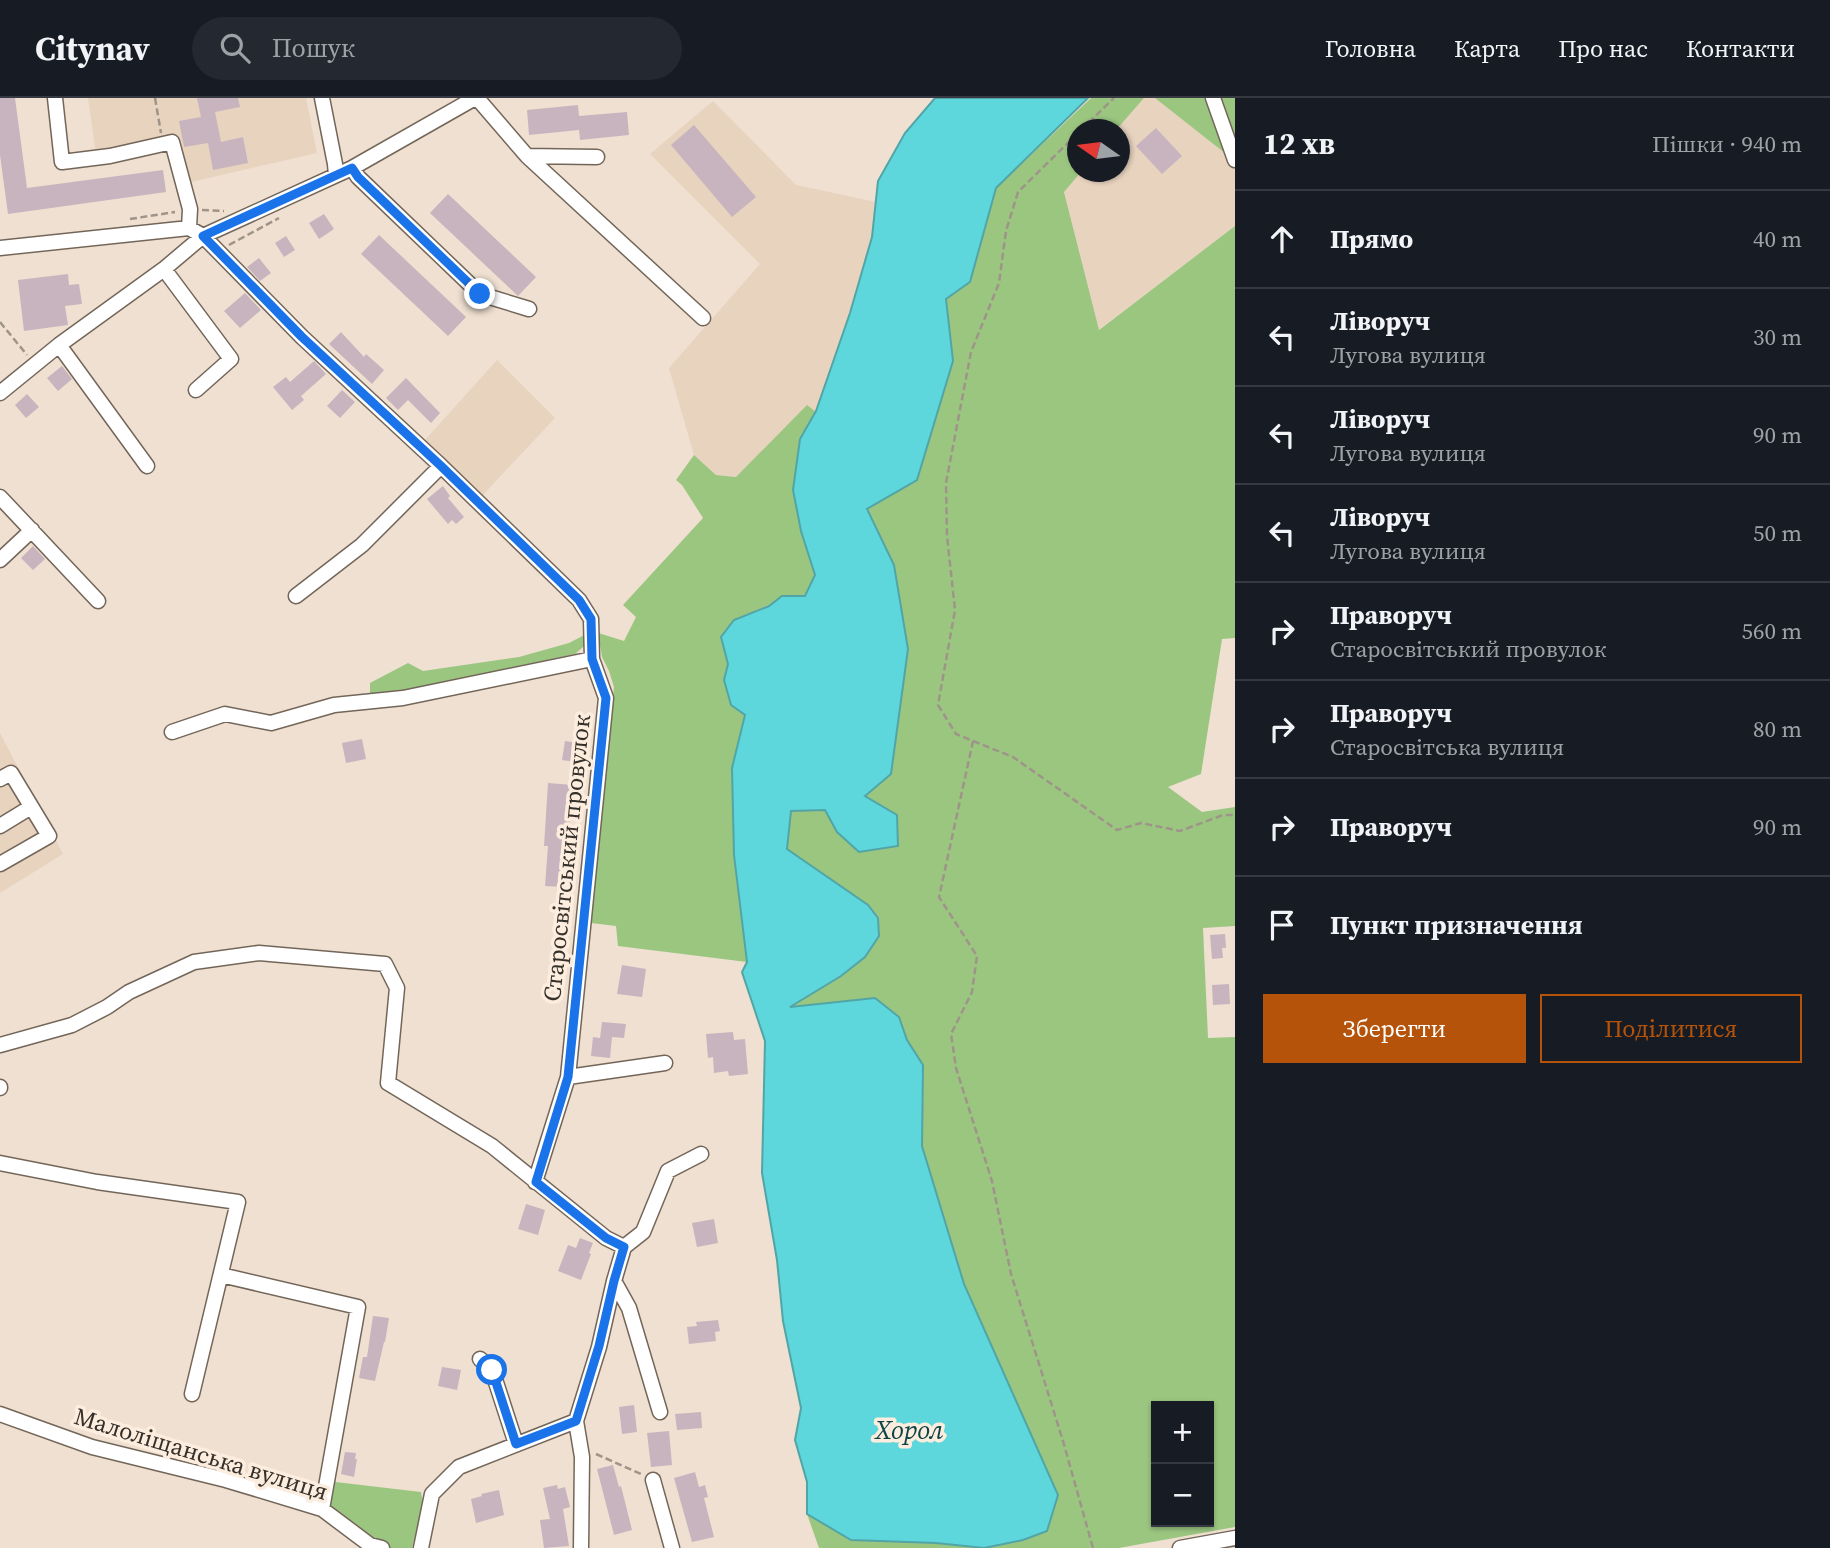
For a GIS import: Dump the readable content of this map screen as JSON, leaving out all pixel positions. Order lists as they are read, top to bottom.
{
  "streets": {
    "street": ["Старосвітський провулок", "Малоліщанська вулиця"]
  },
  "water": ["Хорол"],
  "north": "left",
  "page": {
    "header": "Citynav",
    "search": "Пошук",
    "nav": [
      "Головна",
      "Карта",
      "Про нас",
      "Контакти"
    ],
    "heading": ["12 хв", "Пішки · 940 m"],
    "list": [
      ["Прямо", "40 m"],
      ["Ліворуч", "Лугова вулиця", "30 m"],
      ["Ліворуч", "Лугова вулиця", "90 m"],
      ["Ліворуч", "Лугова вулиця", "50 m"],
      ["Праворуч", "Старосвітський провулок", "560 m"],
      ["Праворуч", "Старосвітська вулиця", "80 m"],
      ["Праворуч", "90 m"],
      "Пункт призначення"
    ],
    "buttons": ["Зберегти", "Поділитися"],
    "map_buttons": ["+", "−"]
  }
}
